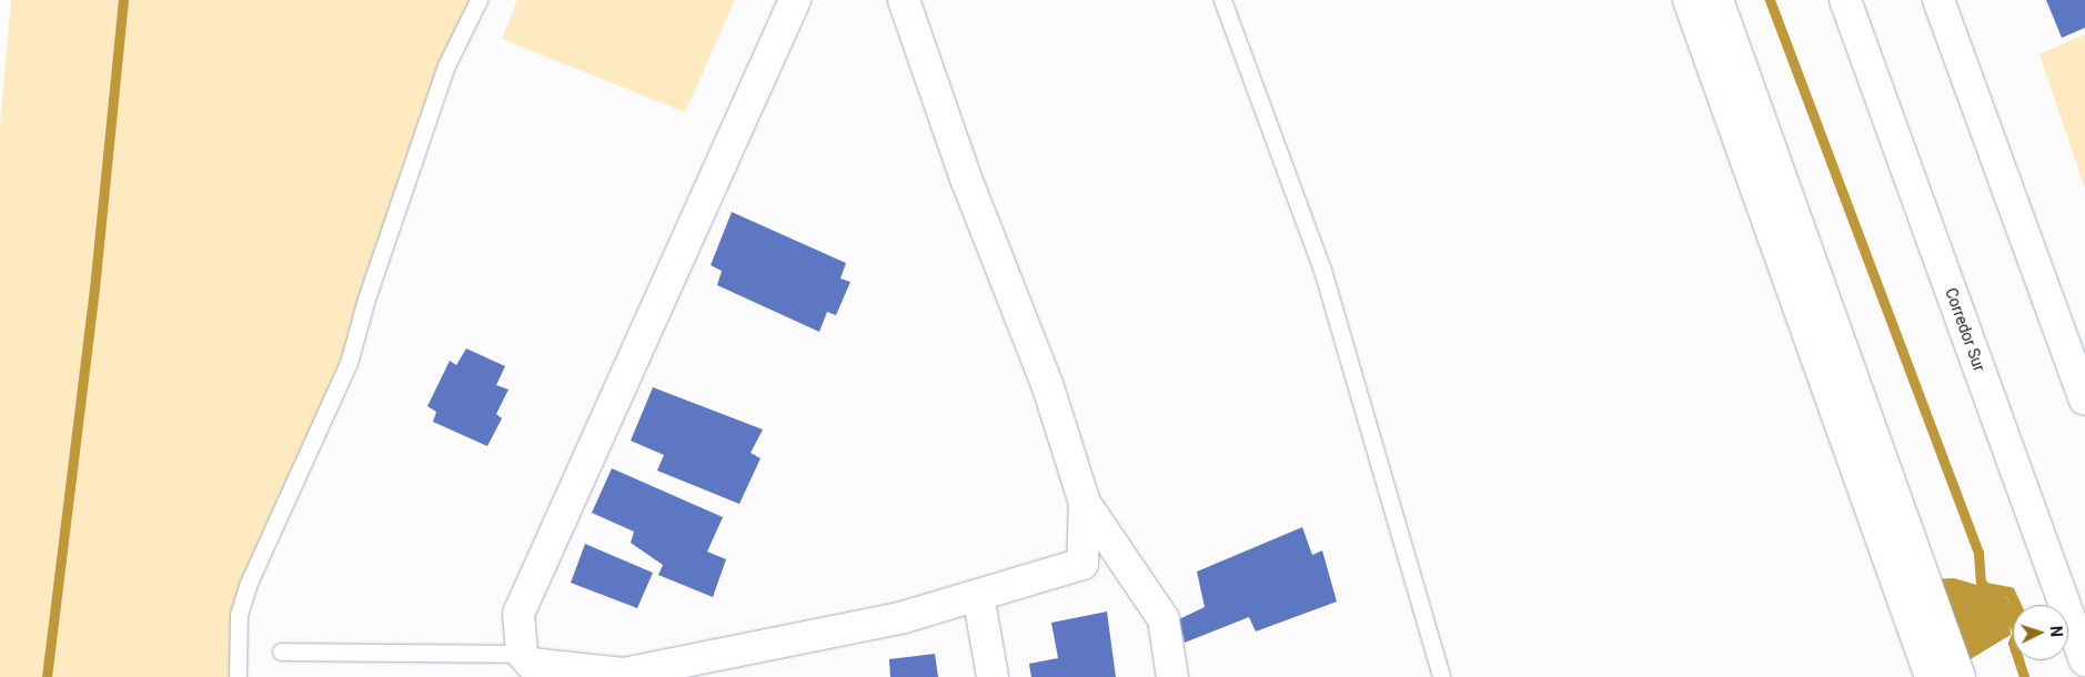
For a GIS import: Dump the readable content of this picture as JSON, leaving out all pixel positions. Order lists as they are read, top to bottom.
{
  "streets": {
    "main road": ["Corredor Sur"]
  },
  "north": "right"
}
